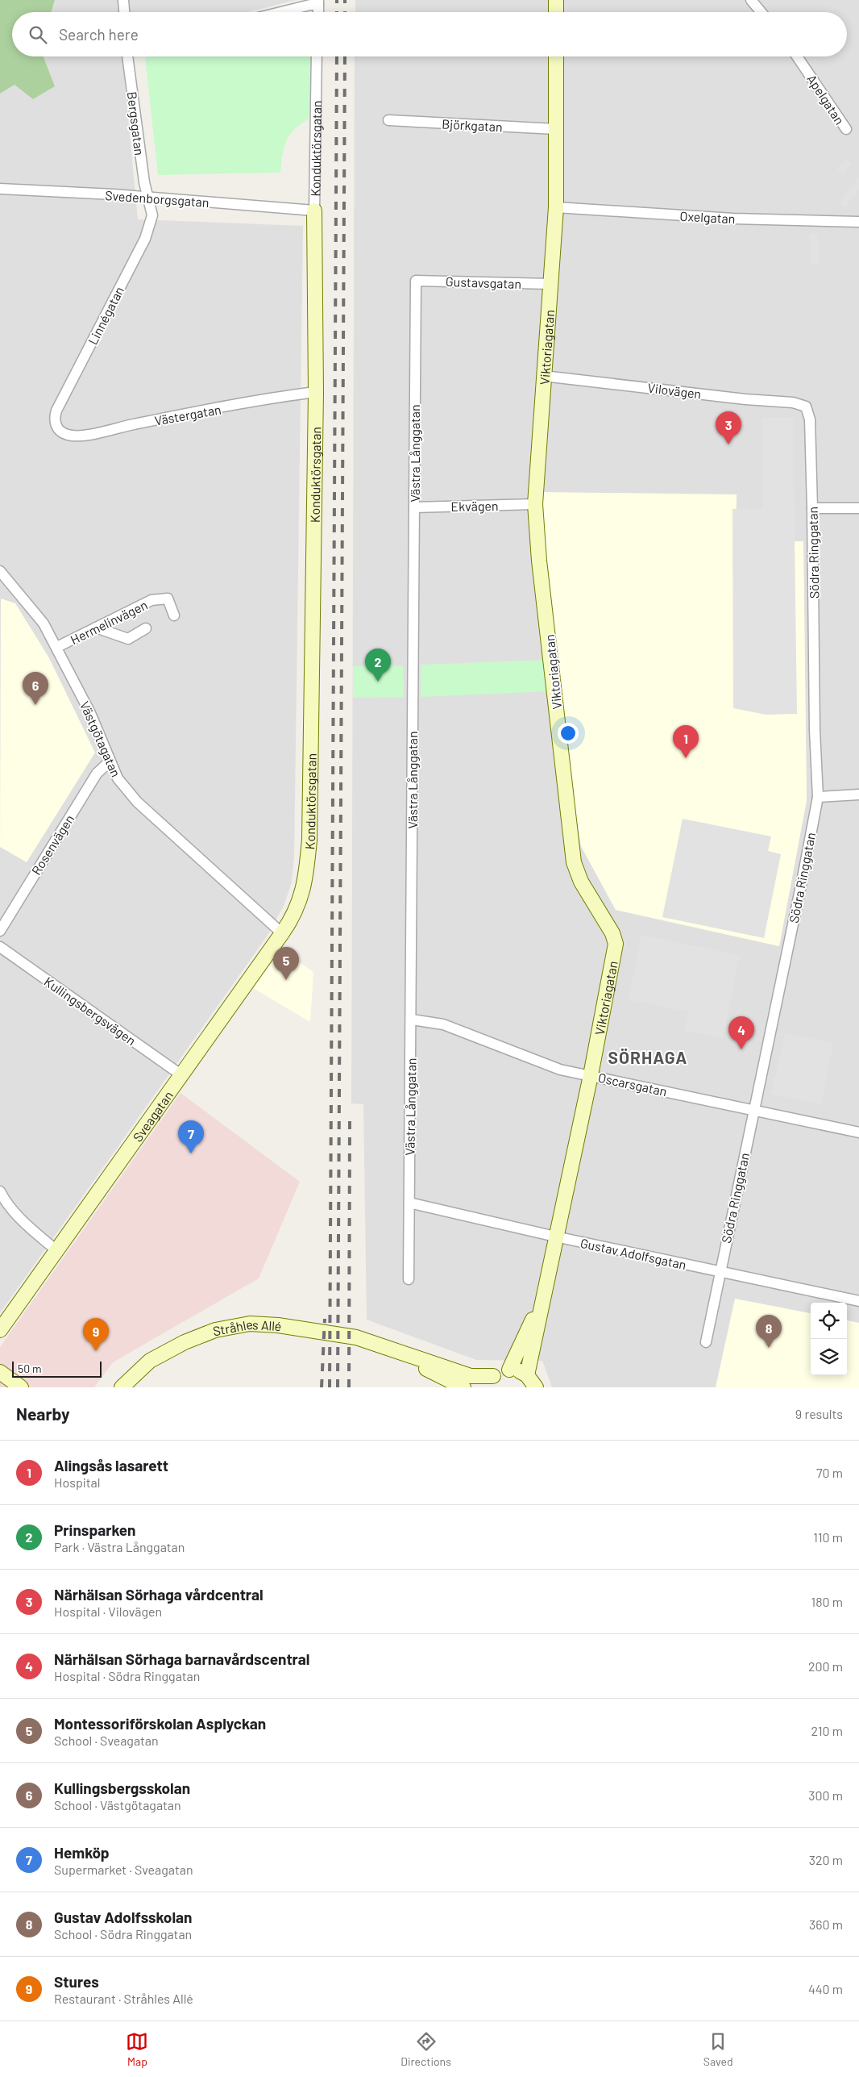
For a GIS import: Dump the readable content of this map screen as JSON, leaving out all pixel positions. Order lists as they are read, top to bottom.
{
  "streets": {
    "street": [
      "Apelgatan",
      "Bergsgatan",
      "Björkgatan",
      "Konduktörsgatan",
      "Svedenborgsgatan",
      "Oxelgatan",
      "Gustavsgatan",
      "Linnégatan",
      "Viktoriagatan",
      "Vilovägen",
      "Västergatan",
      "Västra Långgatan",
      "Ekvägen",
      "Södra Ringgatan",
      "Hermelinvägen",
      "Västgötagatan",
      "Rosenvägen",
      "Kullingsbergsvägen",
      "Oscarsgatan",
      "Sveagatan",
      "Gustav Adolfsgatan",
      "Stråhles Allé"
    ]
  },
  "crossings": [
    ["Bergsgatan", "Svedenborgsgatan"],
    ["Bergsgatan", "Linnégatan"],
    ["Björkgatan", "Viktoriagatan"],
    ["Konduktörsgatan", "Svedenborgsgatan"],
    ["Konduktörsgatan", "Västergatan"],
    ["Konduktörsgatan", "Sveagatan"],
    ["Svedenborgsgatan", "Linnégatan"],
    ["Oxelgatan", "Viktoriagatan"],
    ["Gustavsgatan", "Viktoriagatan"],
    ["Gustavsgatan", "Västra Långgatan"],
    ["Linnégatan", "Västergatan"],
    ["Viktoriagatan", "Vilovägen"],
    ["Viktoriagatan", "Ekvägen"],
    ["Viktoriagatan", "Oscarsgatan"],
    ["Viktoriagatan", "Gustav Adolfsgatan"],
    ["Vilovägen", "Södra Ringgatan"],
    ["Västra Långgatan", "Ekvägen"],
    ["Västra Långgatan", "Oscarsgatan"],
    ["Västra Långgatan", "Gustav Adolfsgatan"],
    ["Södra Ringgatan", "Oscarsgatan"],
    ["Södra Ringgatan", "Gustav Adolfsgatan"],
    ["Hermelinvägen", "Västgötagatan"],
    ["Västgötagatan", "Rosenvägen"],
    ["Västgötagatan", "Sveagatan"],
    ["Kullingsbergsvägen", "Sveagatan"]
  ],
  "districts": ["SÖRHAGA"],
  "scale_bar": "50 m",
  "page": {
    "search": "Search here",
    "pins": [
      "3",
      "2",
      "6",
      "1",
      "5",
      "4",
      "7",
      "8",
      "9"
    ],
    "scale": "50 m",
    "heading": ["Nearby", "9 results"],
    "list": [
      {
        "mark": "1",
        "name": "Alingsås lasarett",
        "note": "Hospital",
        "value": "70 m"
      },
      {
        "mark": "2",
        "name": "Prinsparken",
        "note": "Park · Västra Långgatan",
        "value": "110 m"
      },
      {
        "mark": "3",
        "name": "Närhälsan Sörhaga vårdcentral",
        "note": "Hospital · Vilovägen",
        "value": "180 m"
      },
      {
        "mark": "4",
        "name": "Närhälsan Sörhaga barnavårdscentral",
        "note": "Hospital · Södra Ringgatan",
        "value": "200 m"
      },
      {
        "mark": "5",
        "name": "Montessoriförskolan Asplyckan",
        "note": "School · Sveagatan",
        "value": "210 m"
      },
      {
        "mark": "6",
        "name": "Kullingsbergsskolan",
        "note": "School · Västgötagatan",
        "value": "300 m"
      },
      {
        "mark": "7",
        "name": "Hemköp",
        "note": "Supermarket · Sveagatan",
        "value": "320 m"
      },
      {
        "mark": "8",
        "name": "Gustav Adolfsskolan",
        "note": "School · Södra Ringgatan",
        "value": "360 m"
      },
      {
        "mark": "9",
        "name": "Stures",
        "note": "Restaurant · Stråhles Allé",
        "value": "440 m"
      }
    ],
    "nav": ["Map", "Directions", "Saved"]
  }
}
